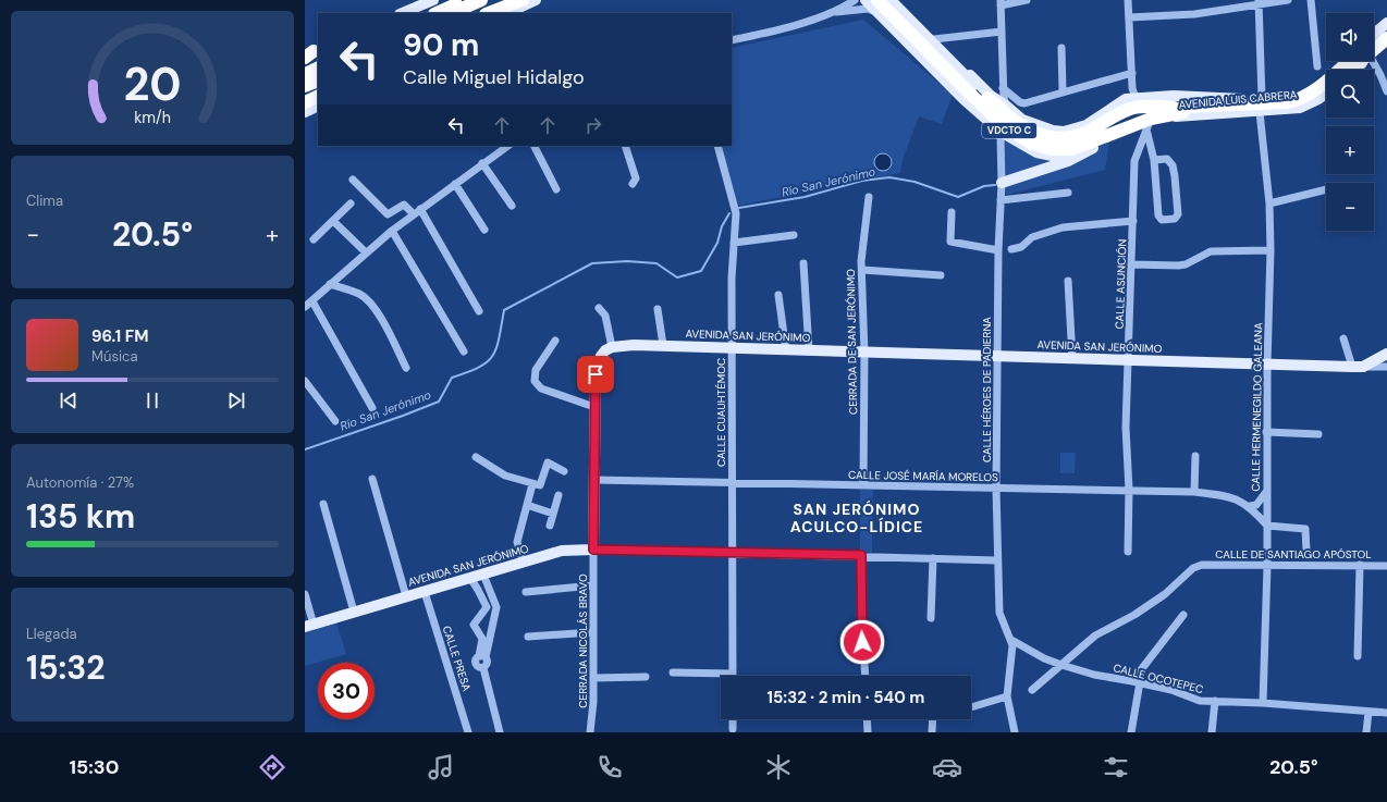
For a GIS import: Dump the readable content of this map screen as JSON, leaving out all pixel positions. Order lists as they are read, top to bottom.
{
  "streets": {
    "highway": ["VDCTO C"],
    "main road": ["AVENIDA LUIS CABRERA", "AVENIDA SAN JERÓNIMO"],
    "street": [
      "CALLE ASUNCIÓN",
      "CERRADA DE SAN JERÓNIMO",
      "CALLE HÉROES DE PADIERNA",
      "CALLE HERMENEGILDO GALEANA",
      "CALLE CUAUHTÉMOC",
      "CALLE JOSÉ MARÍA MORELOS",
      "CALLE DE SANTIAGO APÓSTOL",
      "CERRADA NICOLÁS BRAVO",
      "CALLE PRESA",
      "CALLE OCOTEPEC"
    ]
  },
  "crossings": [
    ["AVENIDA LUIS CABRERA", "VDCTO C"],
    ["AVENIDA LUIS CABRERA", "CALLE ASUNCIÓN"],
    ["AVENIDA LUIS CABRERA", "CALLE HÉROES DE PADIERNA"],
    ["AVENIDA LUIS CABRERA", "CALLE HERMENEGILDO GALEANA"],
    ["CALLE ASUNCIÓN", "AVENIDA SAN JERÓNIMO"],
    ["CALLE ASUNCIÓN", "CALLE JOSÉ MARÍA MORELOS"],
    ["AVENIDA SAN JERÓNIMO", "CERRADA DE SAN JERÓNIMO"],
    ["AVENIDA SAN JERÓNIMO", "CALLE HÉROES DE PADIERNA"],
    ["AVENIDA SAN JERÓNIMO", "CALLE HERMENEGILDO GALEANA"],
    ["AVENIDA SAN JERÓNIMO", "CALLE CUAUHTÉMOC"],
    ["AVENIDA SAN JERÓNIMO", "CERRADA NICOLÁS BRAVO"],
    ["AVENIDA SAN JERÓNIMO", "CALLE PRESA"],
    ["CERRADA DE SAN JERÓNIMO", "CALLE JOSÉ MARÍA MORELOS"],
    ["CALLE HÉROES DE PADIERNA", "CALLE JOSÉ MARÍA MORELOS"],
    ["CALLE HÉROES DE PADIERNA", "CALLE OCOTEPEC"],
    ["CALLE HERMENEGILDO GALEANA", "CALLE JOSÉ MARÍA MORELOS"],
    ["CALLE HERMENEGILDO GALEANA", "CALLE DE SANTIAGO APÓSTOL"],
    ["CALLE HERMENEGILDO GALEANA", "CALLE OCOTEPEC"],
    ["CALLE CUAUHTÉMOC", "CALLE JOSÉ MARÍA MORELOS"],
    ["CALLE DE SANTIAGO APÓSTOL", "CALLE OCOTEPEC"]
  ],
  "districts": ["SAN JERÓNIMO ACULCO-LÍDICE"],
  "water": ["Río San Jerónimo"],
  "page": {
    "map_buttons": ["+", "−"],
    "turn": ["90 m", "Calle Miguel Hidalgo"],
    "tile": [
      "Clima",
      ["Autonomía · 27%", "135 km"],
      ["Llegada", "15:32"]
    ],
    "heat": ["−", "20.5°", "+"],
    "song": ["96.1 FM", "Música"],
    "limit": "30",
    "trip": "15:32 · 2 min · 540 m",
    "tabs": ["15:30", "20.5°"],
    "gauge": ["20", "km/h"]
  }
}
